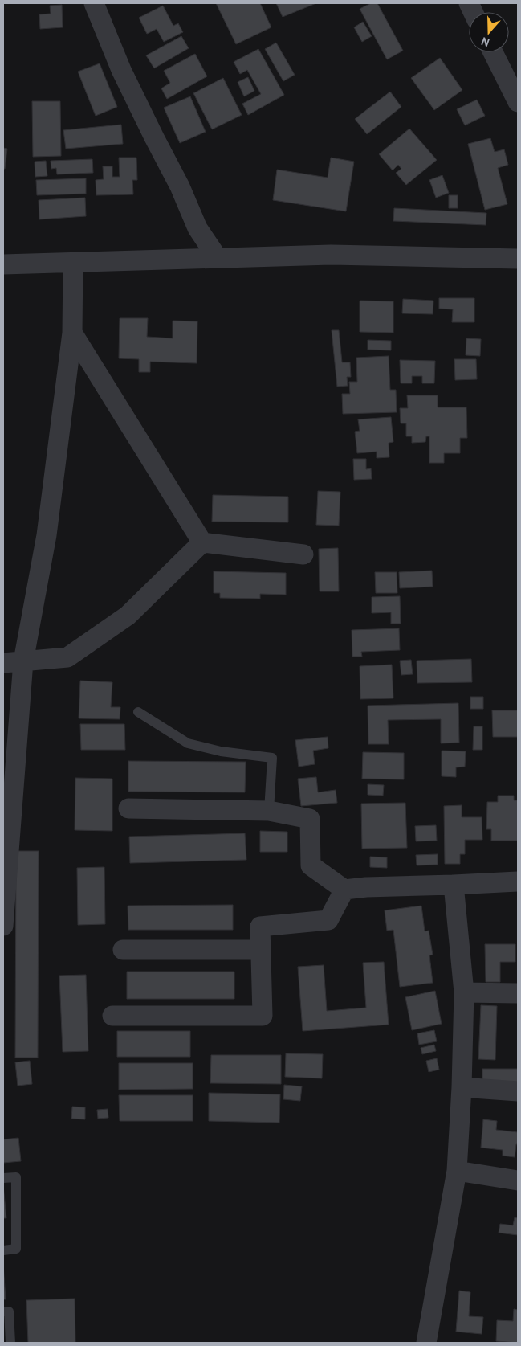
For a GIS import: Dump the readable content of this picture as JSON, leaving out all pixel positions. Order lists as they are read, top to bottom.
{
  "north": "bottom"
}
